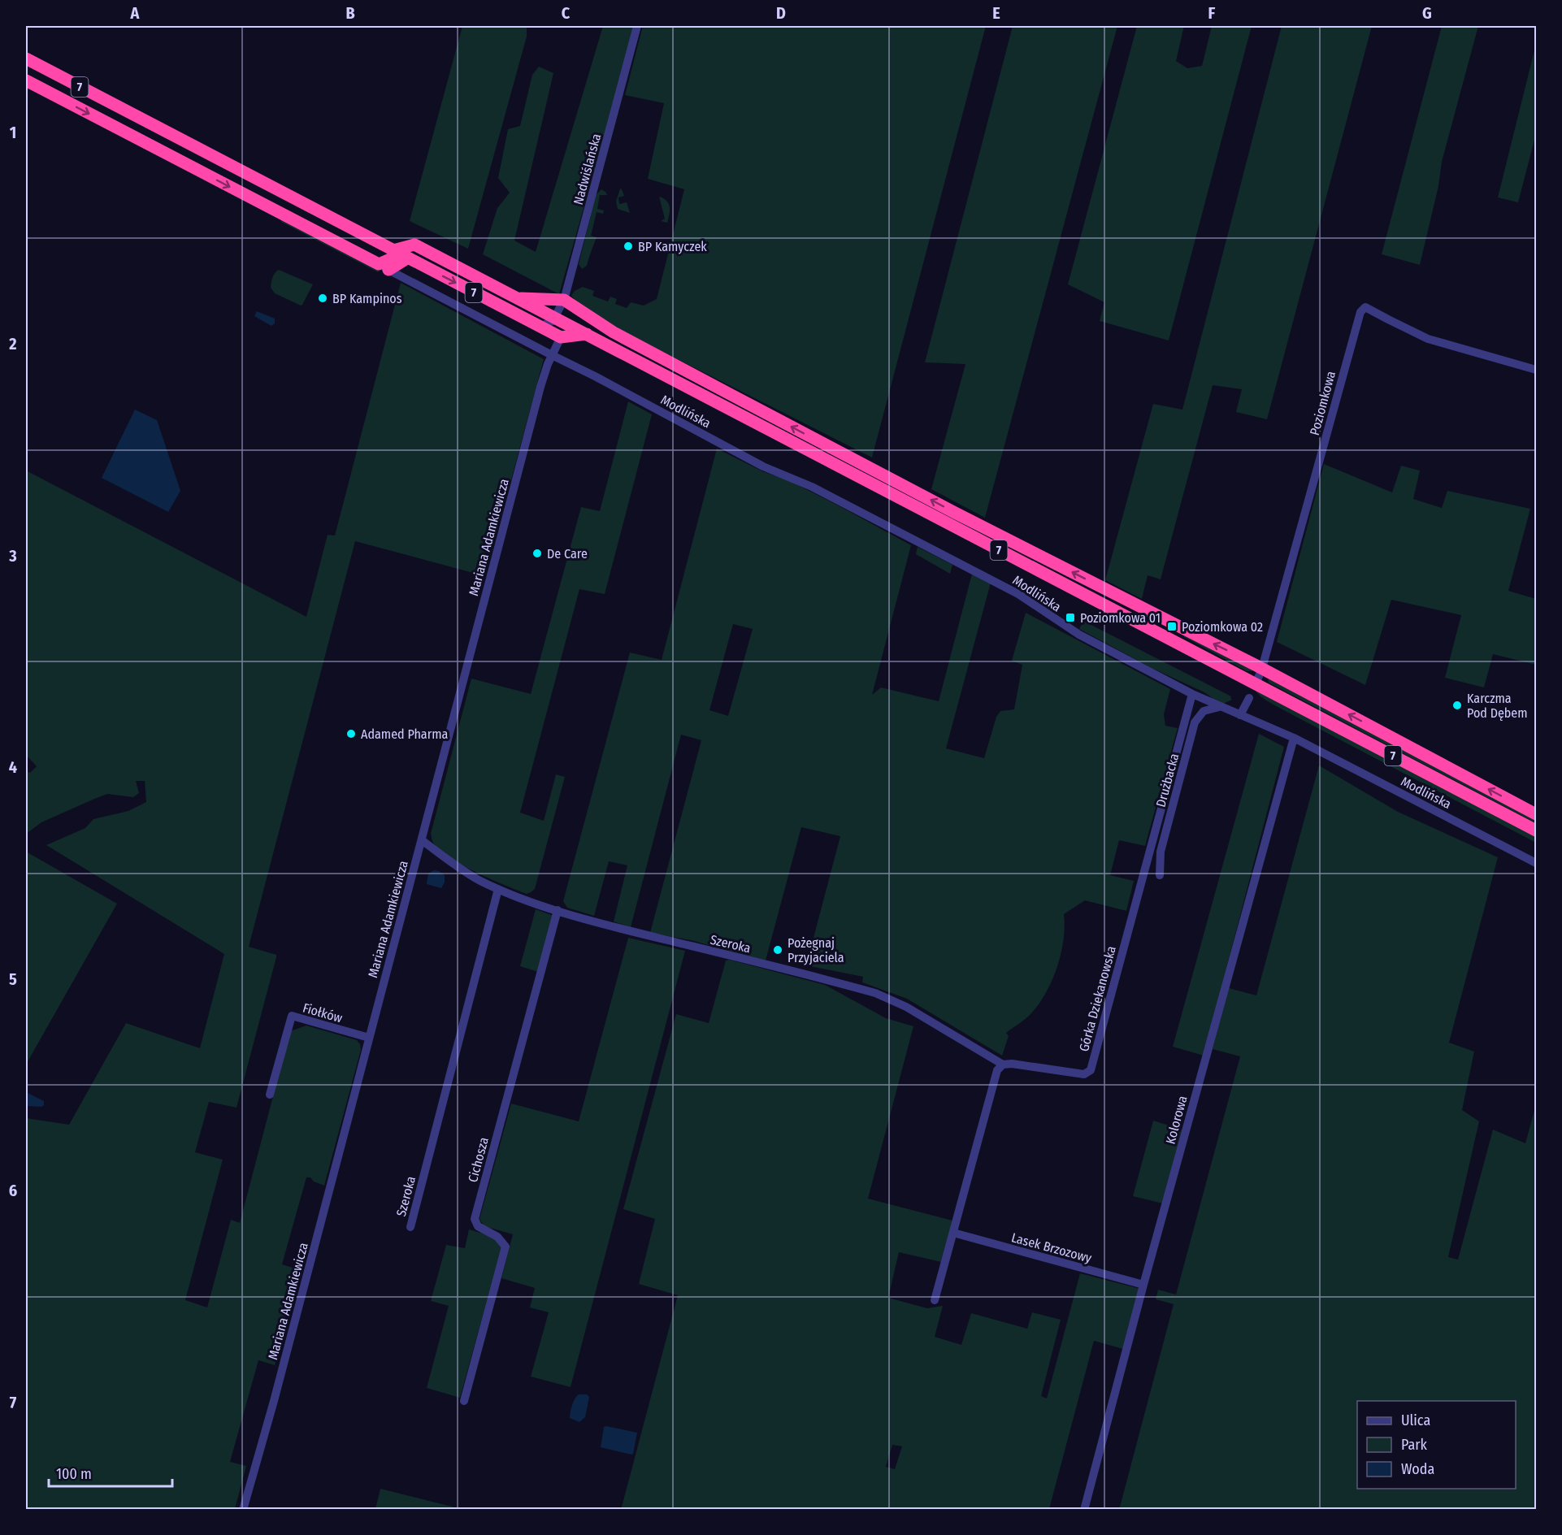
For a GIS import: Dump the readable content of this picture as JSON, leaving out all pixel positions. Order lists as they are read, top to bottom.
{
  "streets": {
    "highway": ["7"],
    "street": [
      "Nadwiślańska",
      "Poziomkowa",
      "Modlińska",
      "Mariana Adamkiewicza",
      "Drużbacka",
      "Szeroka",
      "Górka Dziekanowska",
      "Fiołków",
      "Kolorowa",
      "Cichosza",
      "Lasek Brzozowy"
    ]
  },
  "crossings": [
    ["7", "Nadwiślańska"],
    ["7", "Poziomkowa"],
    ["7", "Mariana Adamkiewicza"],
    ["Modlińska", "Mariana Adamkiewicza"],
    ["Modlińska", "Drużbacka"],
    ["Modlińska", "Górka Dziekanowska"],
    ["Modlińska", "Kolorowa"],
    ["Mariana Adamkiewicza", "Szeroka"],
    ["Mariana Adamkiewicza", "Fiołków"],
    ["Szeroka", "Górka Dziekanowska"],
    ["Szeroka", "Cichosza"],
    ["Kolorowa", "Lasek Brzozowy"]
  ],
  "places": {
    "other": [
      "BP Kamyczek",
      "BP Kampinos",
      "De Care",
      "Karczma Pod Dębem",
      "Adamed Pharma",
      "Pożegnaj Przyjaciela"
    ],
    "transit": ["Poziomkowa 01", "Poziomkowa 02"]
  },
  "legend": ["Ulica", "Park", "Woda"],
  "scale_bar": "100 m",
  "grid": {
    "columns": [
      "A",
      "B",
      "C",
      "D",
      "E",
      "F",
      "G"
    ],
    "rows": [
      "1",
      "2",
      "3",
      "4",
      "5",
      "6",
      "7"
    ]
  }
}
